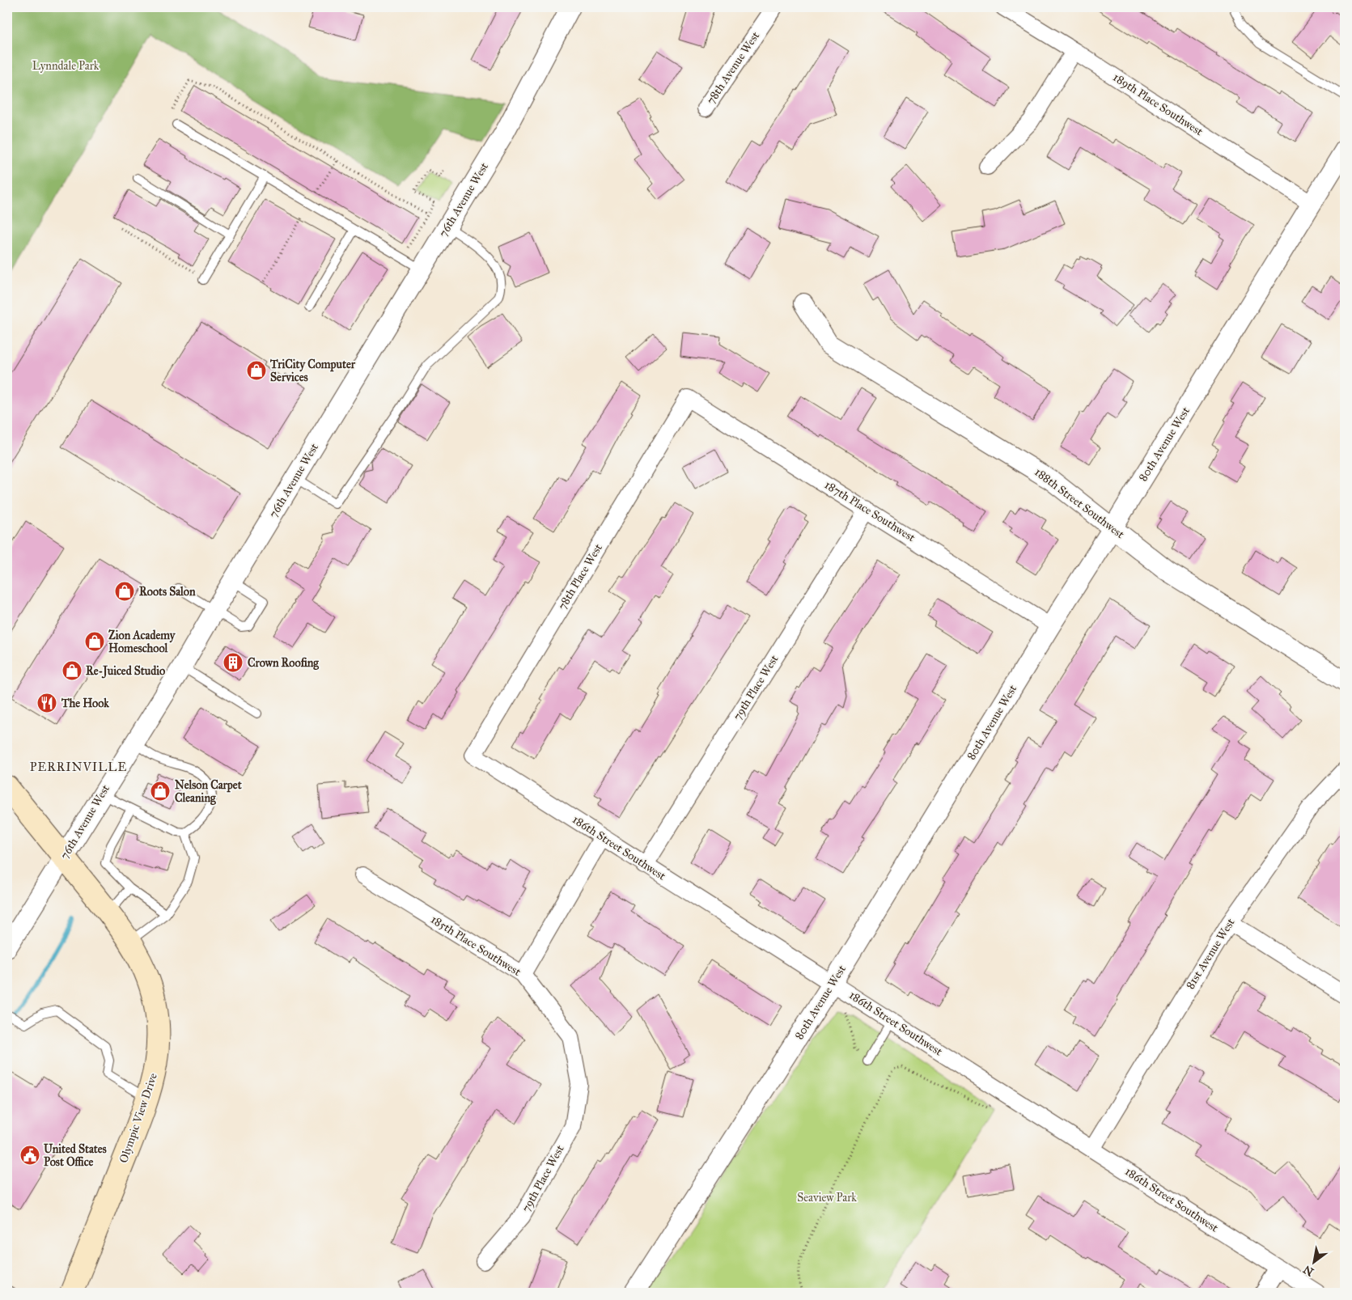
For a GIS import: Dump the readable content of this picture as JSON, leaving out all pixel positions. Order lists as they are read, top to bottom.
{
  "streets": {
    "main road": ["Olympic View Drive"],
    "street": [
      "78th Avenue West",
      "189th Place Southwest",
      "76th Avenue West",
      "80th Avenue West",
      "188th Street Southwest",
      "187th Place Southwest",
      "78th Place West",
      "79th Place West",
      "186th Street Southwest",
      "185th Place Southwest",
      "81st Avenue West"
    ]
  },
  "crossings": [
    ["189th Place Southwest", "80th Avenue West"],
    ["76th Avenue West", "Olympic View Drive"],
    ["80th Avenue West", "188th Street Southwest"],
    ["80th Avenue West", "187th Place Southwest"],
    ["80th Avenue West", "186th Street Southwest"],
    ["187th Place Southwest", "78th Place West"],
    ["187th Place Southwest", "79th Place West"],
    ["78th Place West", "186th Street Southwest"],
    ["79th Place West", "186th Street Southwest"],
    ["79th Place West", "185th Place Southwest"],
    ["186th Street Southwest", "81st Avenue West"]
  ],
  "districts": ["PERRINVILLE"],
  "parks": ["Lynndale Park", "Seaview Park"],
  "places": {
    "shop": [
      "TriCity Computer Services",
      "Roots Salon",
      "Zion Academy Homeschool",
      "Re-Juiced Studio",
      "Nelson Carpet Cleaning"
    ],
    "building": ["Crown Roofing"],
    "restaurant": ["The Hook"],
    "public building": ["United States Post Office"]
  },
  "north": "bottom left"
}
